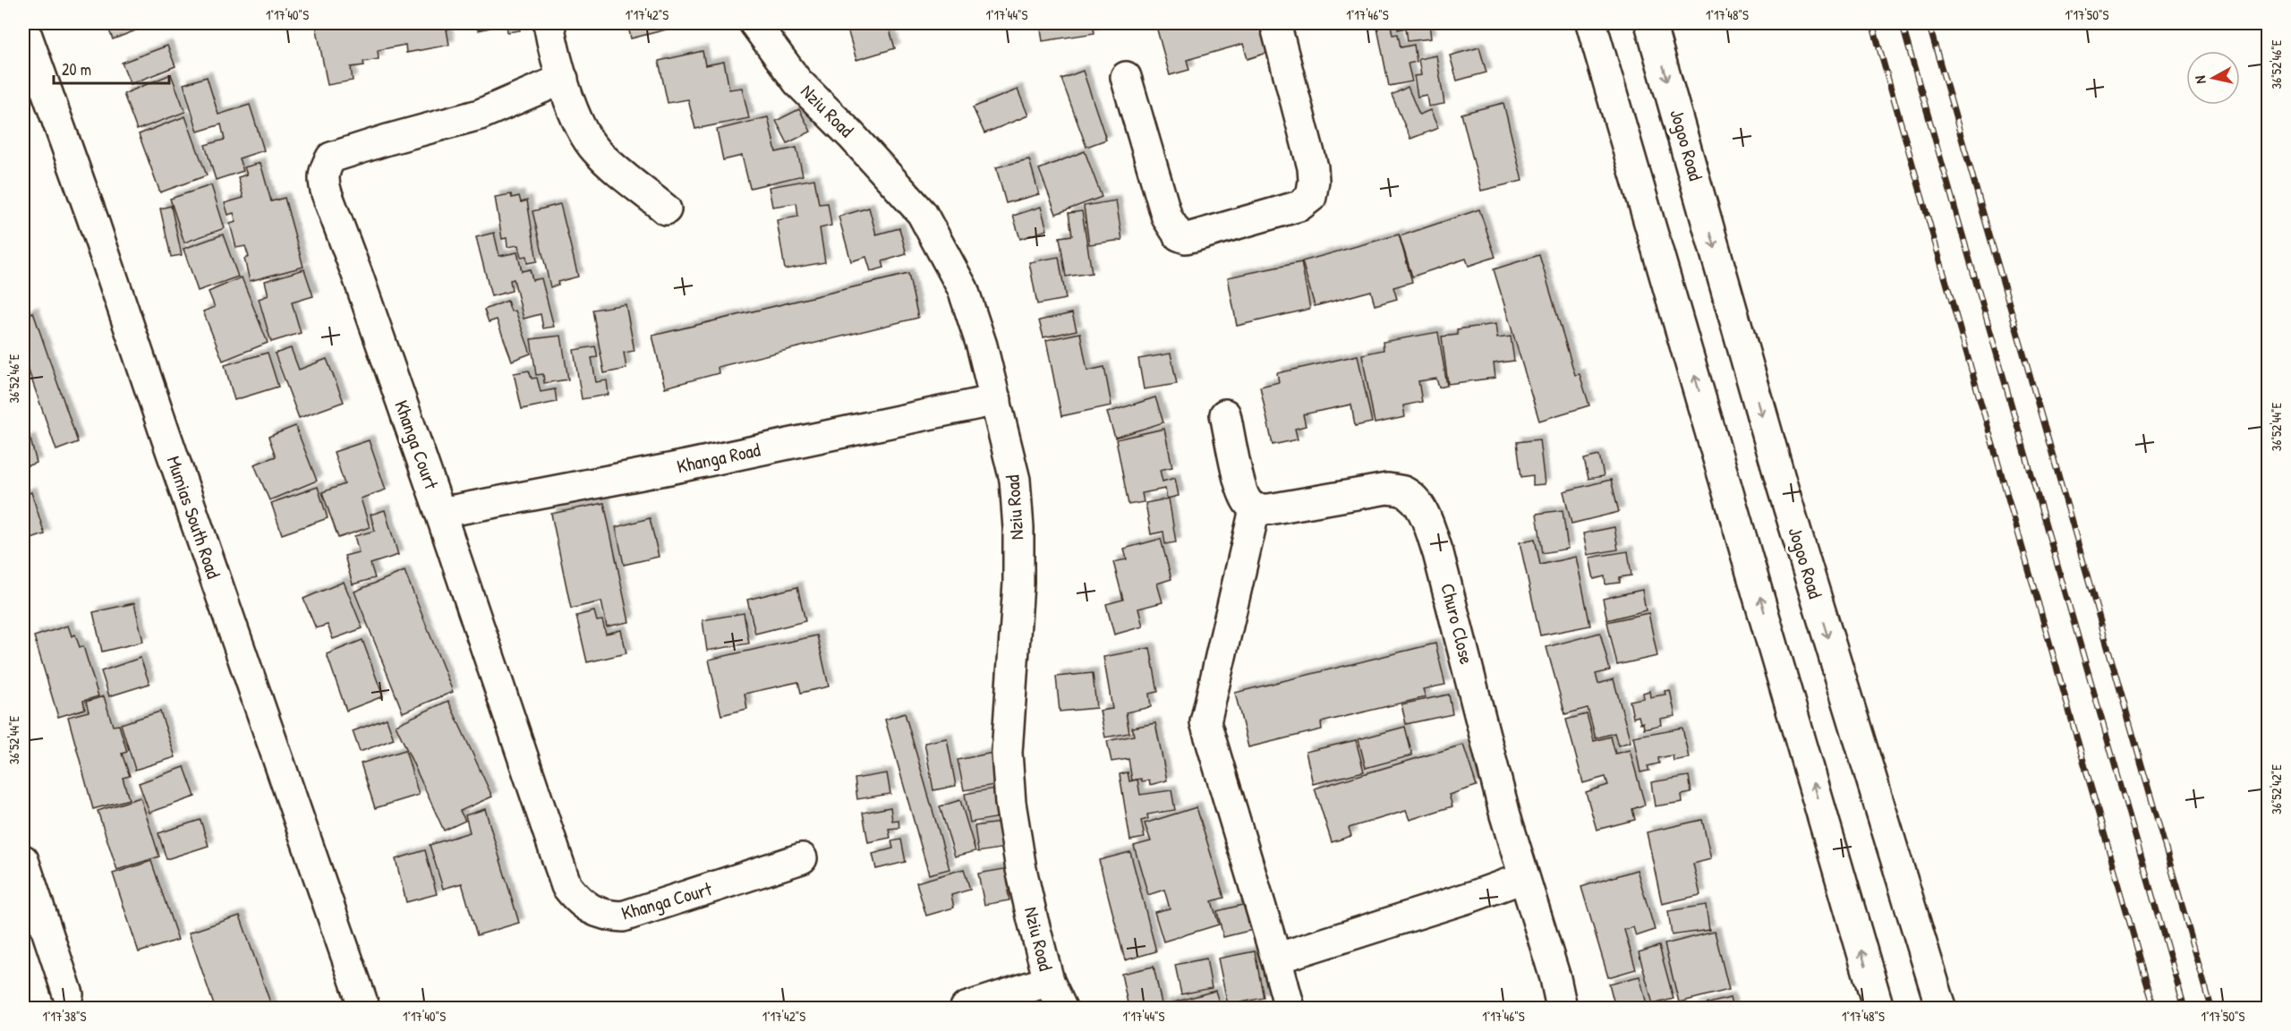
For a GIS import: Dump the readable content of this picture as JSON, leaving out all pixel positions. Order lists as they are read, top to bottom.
{
  "streets": {
    "street": [
      "Nziu Road",
      "Jogoo Road",
      "Khanga Court",
      "Khanga Road",
      "Mumias South Road",
      "Churo Close"
    ]
  },
  "crossings": [
    ["Nziu Road", "Khanga Road"],
    ["Khanga Court", "Khanga Road"]
  ],
  "scale_bar": "20 m",
  "north": "left",
  "coordinates": [
    "1°17'40\"S",
    "1°17'42\"S",
    "1°17'44\"S",
    "1°17'46\"S",
    "1°17'48\"S",
    "1°17'50\"S",
    "36°52'46\"E",
    "36°52'44\"E",
    "36°52'42\"E",
    "1°17'38\"S"
  ]
}
